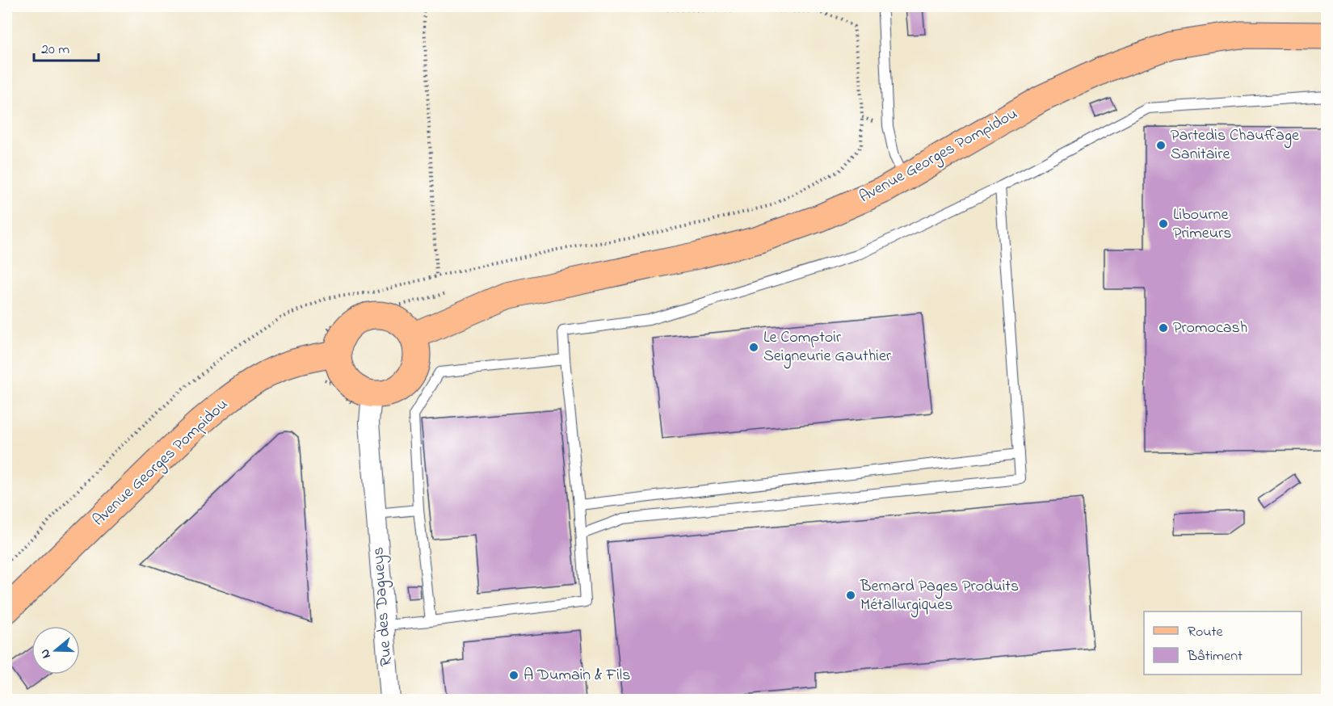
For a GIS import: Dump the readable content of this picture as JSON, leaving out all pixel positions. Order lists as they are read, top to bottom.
{
  "streets": {
    "main road": ["Avenue Georges Pompidou"],
    "street": ["Rue des Dagueys"]
  },
  "crossings": [
    ["Avenue Georges Pompidou", "Rue des Dagueys"]
  ],
  "places": [
    "Partedis Chauffage Sanitaire",
    "Libourne Primeurs",
    "Promocash",
    "Le Comptoir Seigneurie Gauthier",
    "Bernard Pages Produits Métallurgiques",
    "A Dumain & Fils"
  ],
  "legend": ["Route", "Bâtiment"],
  "scale_bar": "20 m",
  "north": "left"
}
